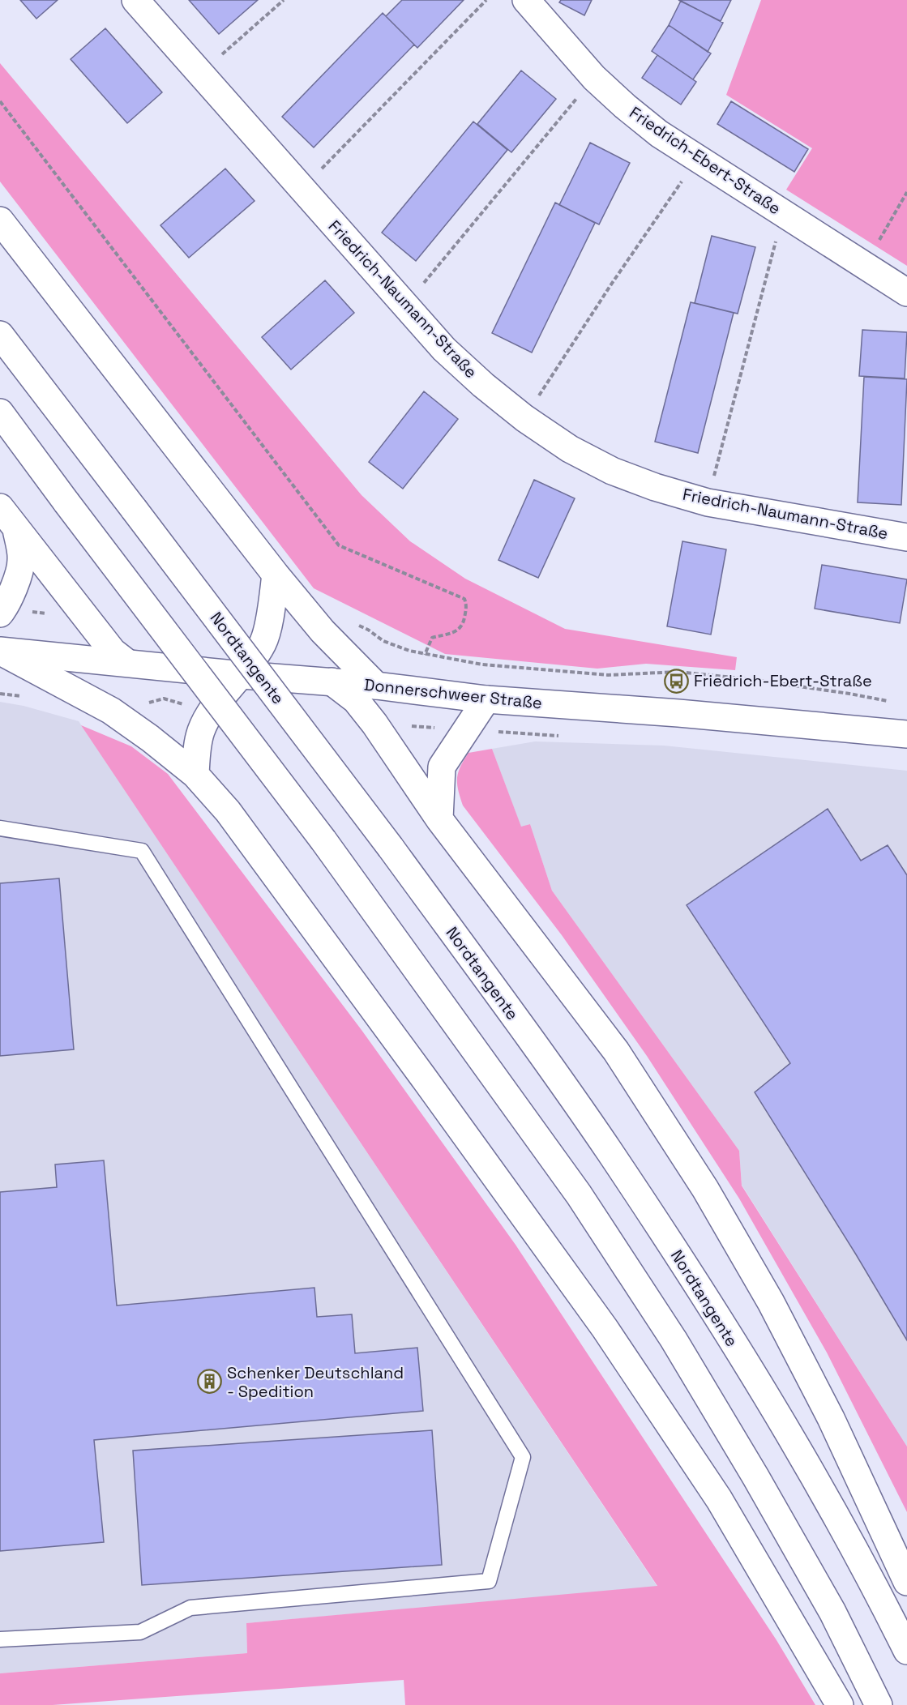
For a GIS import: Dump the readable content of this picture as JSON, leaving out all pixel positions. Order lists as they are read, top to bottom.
{
  "streets": {
    "main road": [
      "Friedrich-Ebert-Straße",
      "Friedrich-Naumann-Straße",
      "Nordtangente",
      "Donnerschweer Straße"
    ]
  },
  "places": {
    "bus stop": ["Friedrich-Ebert-Straße"],
    "building": ["Schenker Deutschland - Spedition"]
  }
}
